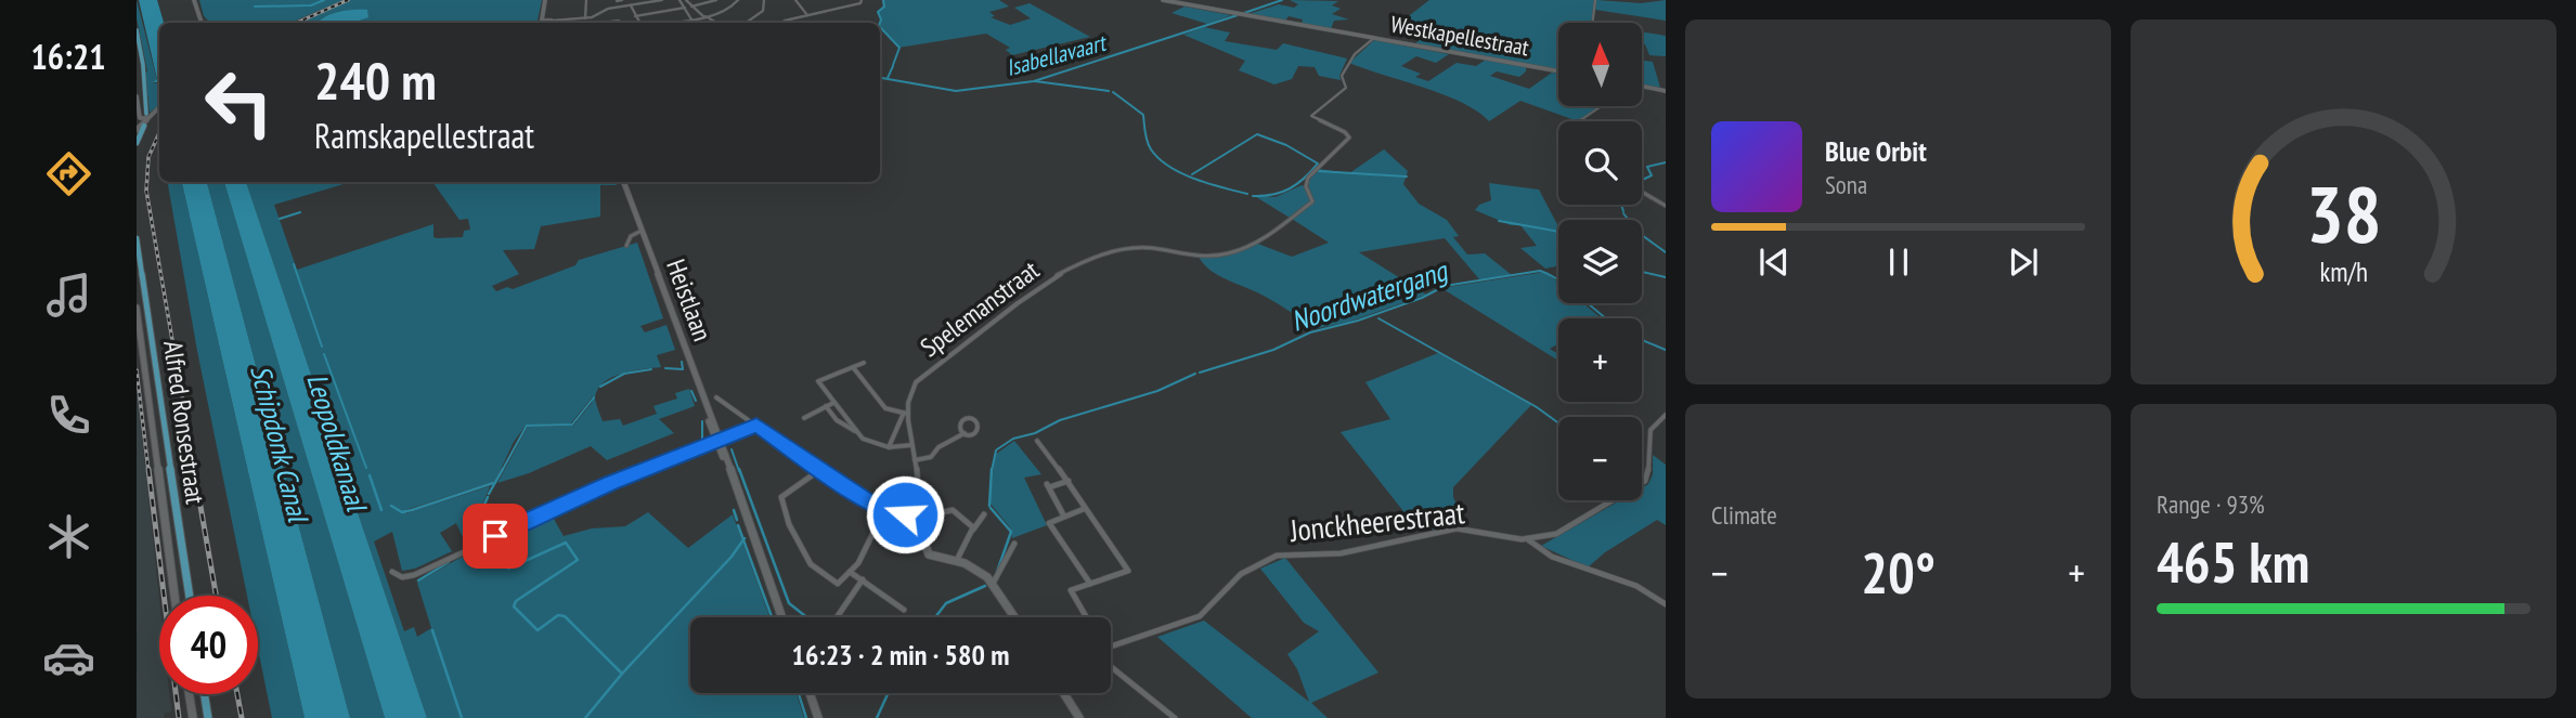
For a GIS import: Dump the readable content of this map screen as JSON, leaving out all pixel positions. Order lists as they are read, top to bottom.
{
  "streets": {
    "main road": ["Heistlaan", "Alfred Ronsestraat"],
    "street": ["Westkapellestraat", "Spelemanstraat", "Jonckheerestraat"]
  },
  "crossings": [
    ["Westkapellestraat", "Spelemanstraat"]
  ],
  "water": [
    "Isabellavaart",
    "Noordwatergang",
    "Leopoldkanaal",
    "Schipdonk Canal"
  ],
  "north": "top",
  "page": {
    "tabs": "16:21",
    "map_buttons": ["+", "−"],
    "turn": ["240 m", "Ramskapellestraat"],
    "song": ["Blue Orbit", "Sona"],
    "tile": [
      "Climate",
      ["Range · 93%", "465 km"]
    ],
    "heat": ["−", "20°", "+"],
    "limit": "40",
    "trip": "16:23 · 2 min · 580 m",
    "gauge": ["38", "km/h"]
  }
}
